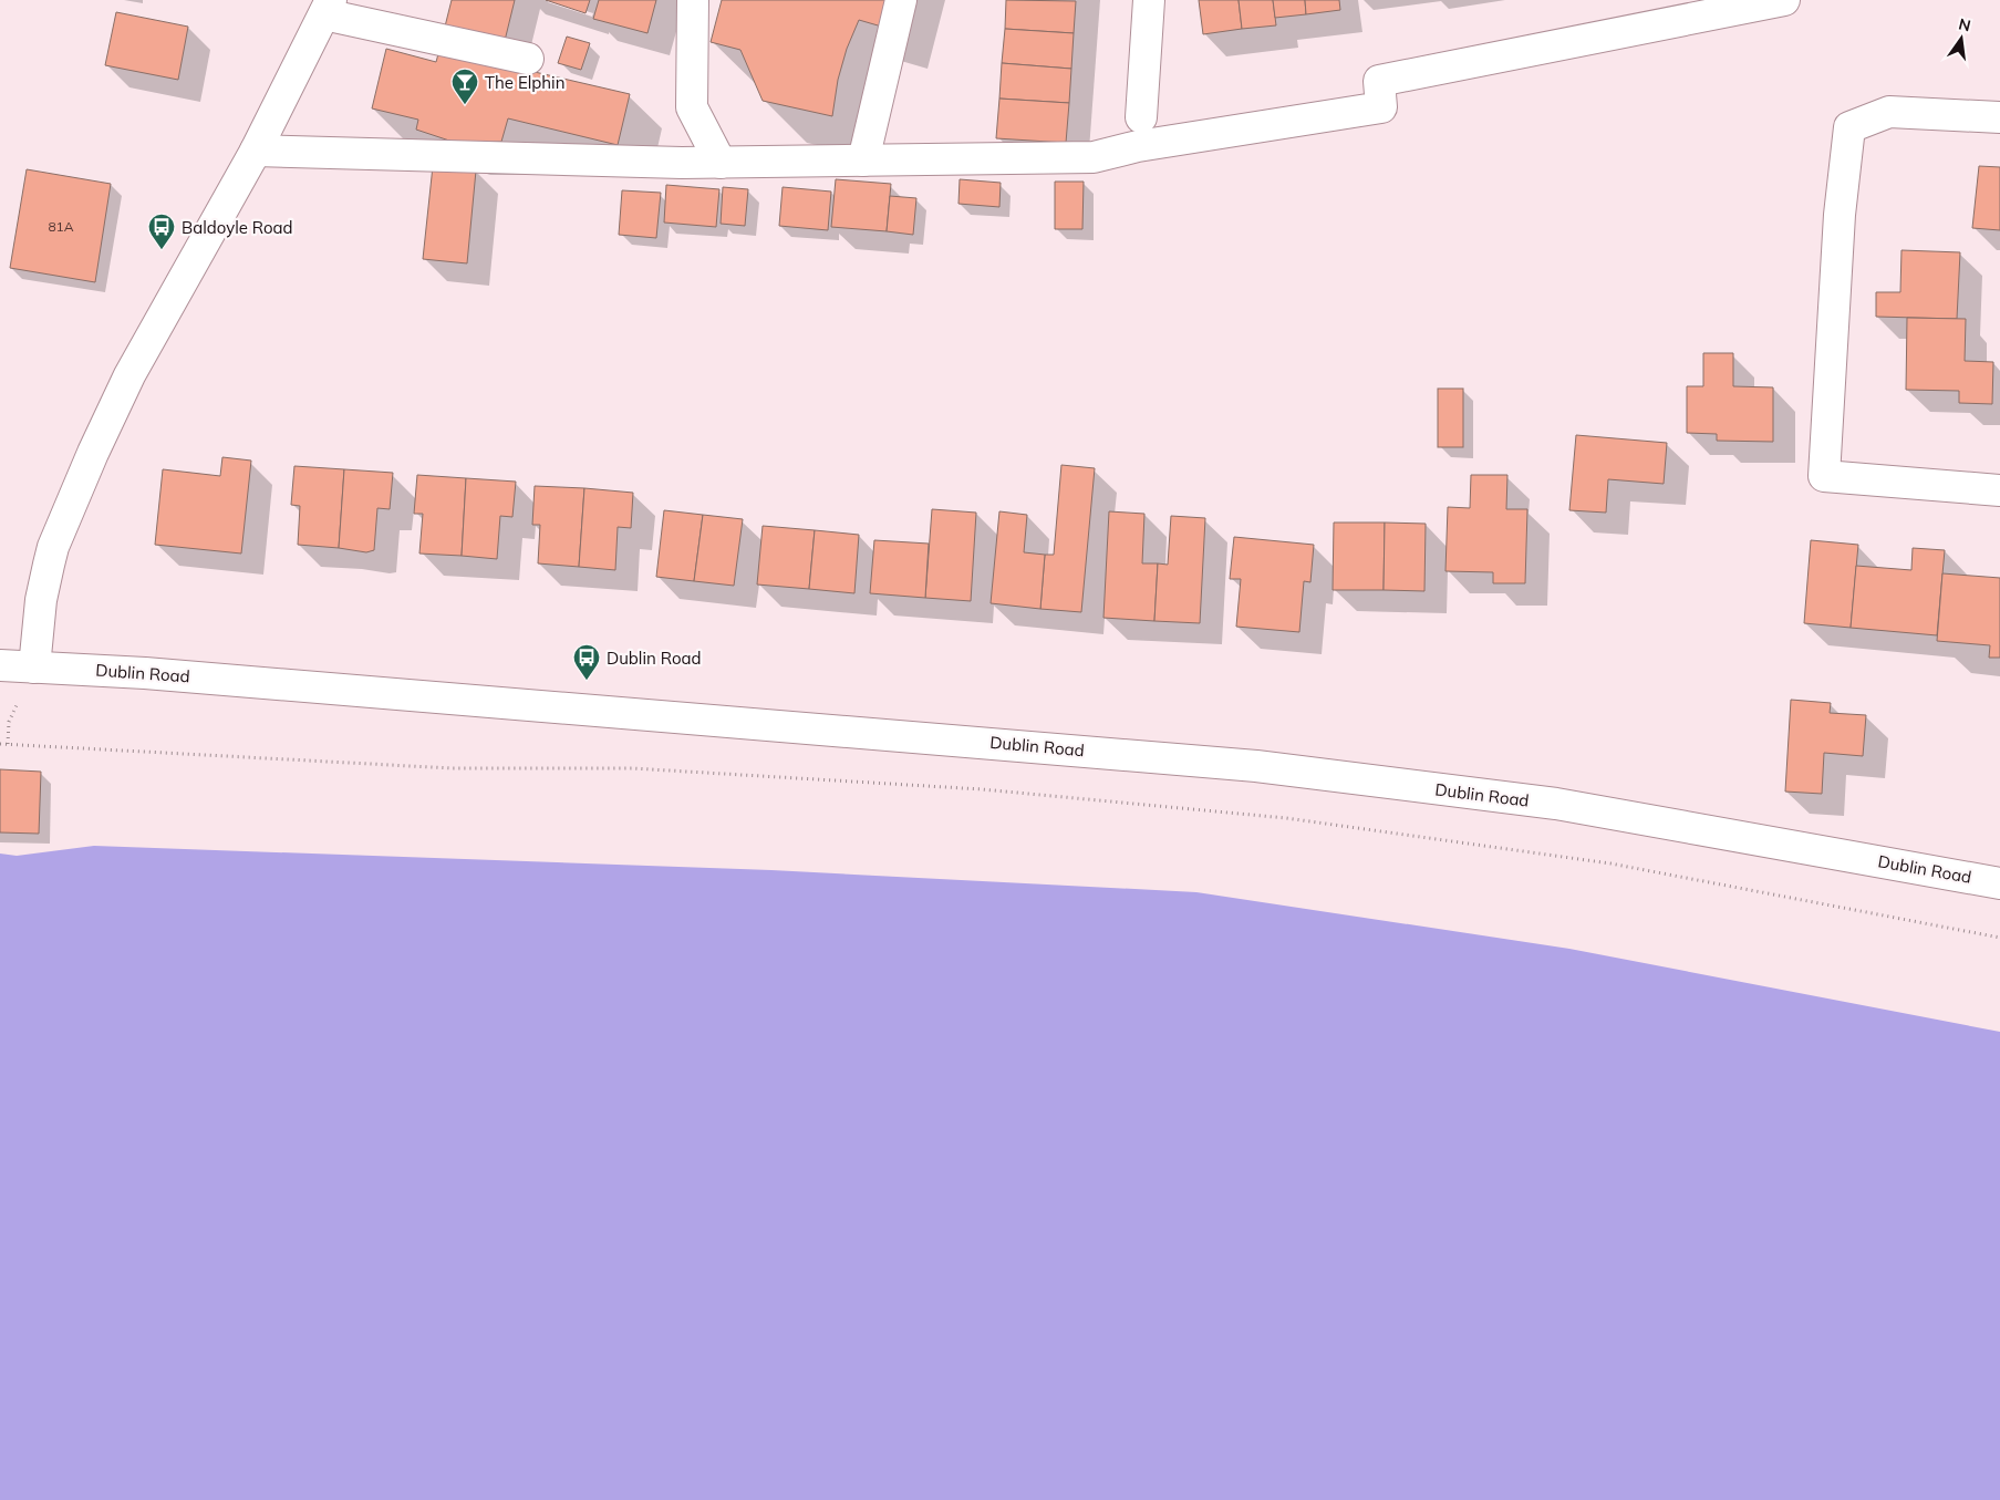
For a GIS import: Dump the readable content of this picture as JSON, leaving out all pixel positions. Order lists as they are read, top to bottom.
{
  "streets": {
    "main road": ["Dublin Road"]
  },
  "places": {
    "bar": ["The Elphin"],
    "bus stop": ["Baldoyle Road", "Dublin Road"]
  },
  "house_numbers": ["81A"],
  "north": "top"
}
